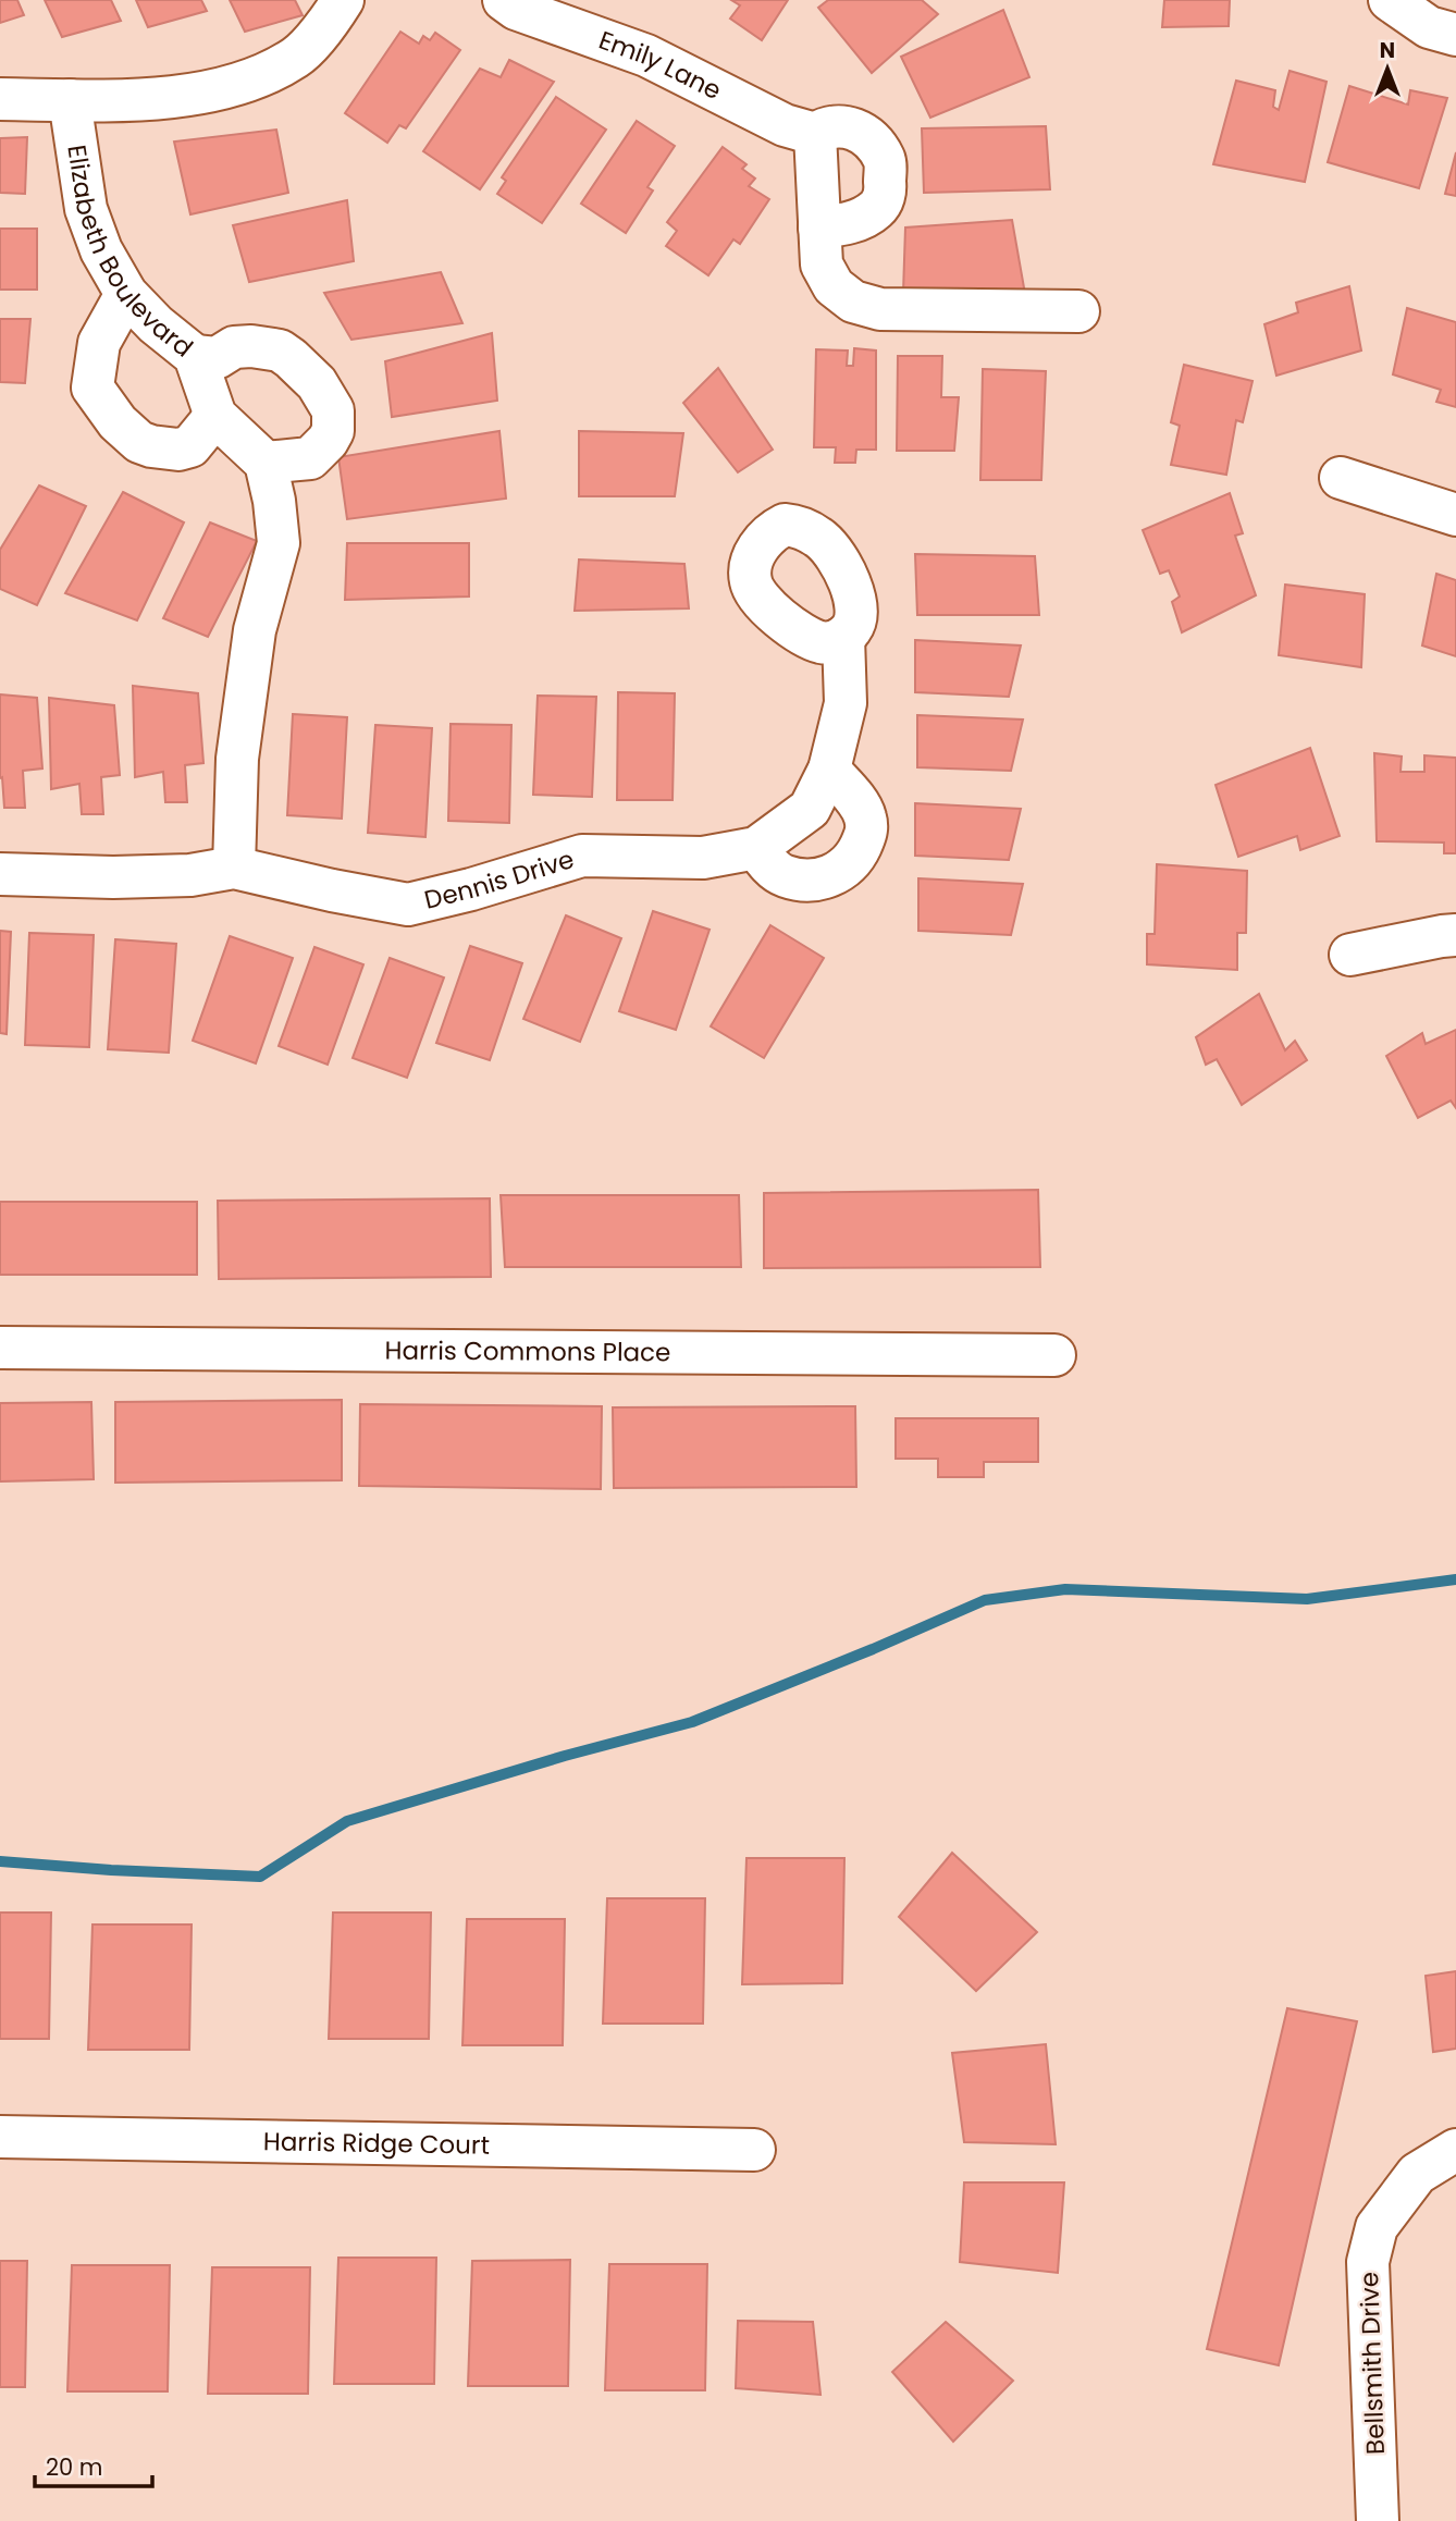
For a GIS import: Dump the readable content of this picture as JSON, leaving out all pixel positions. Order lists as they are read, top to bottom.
{
  "streets": {
    "street": [
      "Emily Lane",
      "Elizabeth Boulevard",
      "Dennis Drive",
      "Harris Commons Place",
      "Harris Ridge Court",
      "Bellsmith Drive"
    ]
  },
  "scale_bar": "20 m",
  "north": "top"
}
